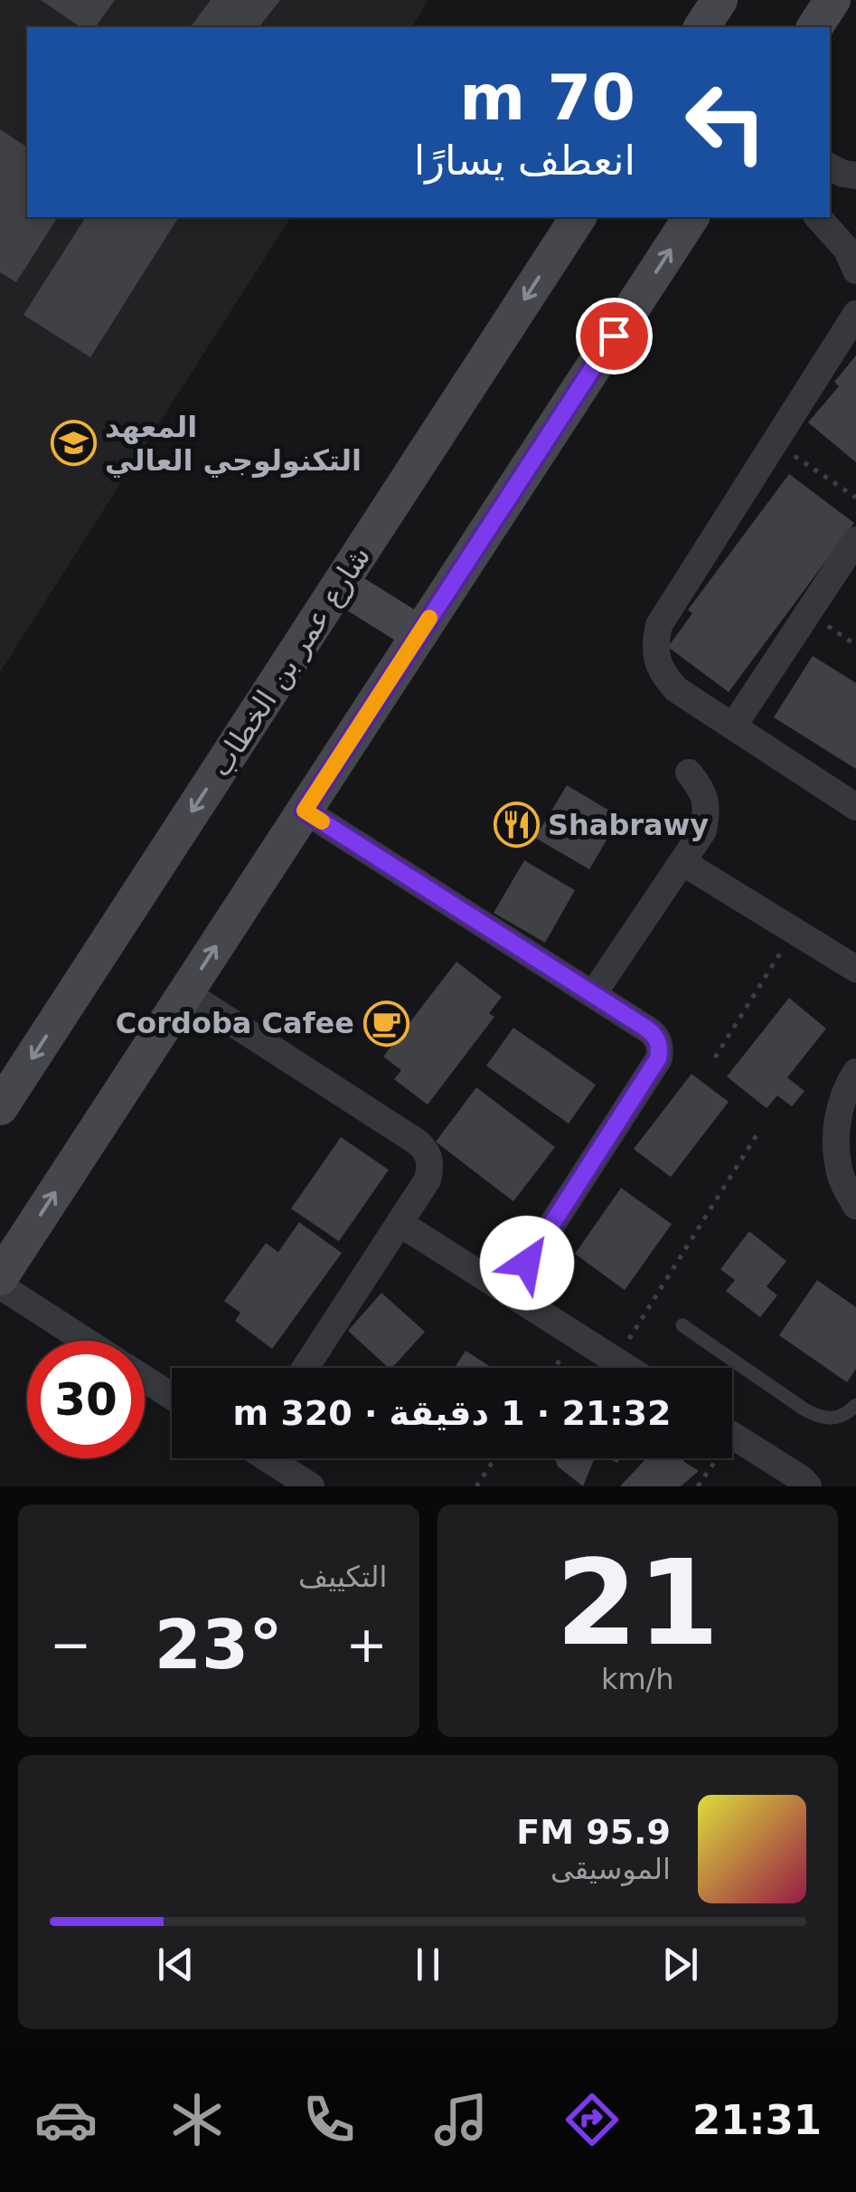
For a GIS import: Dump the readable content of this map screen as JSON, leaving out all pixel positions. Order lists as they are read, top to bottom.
{
  "streets": {
    "street": ["شارع عمر بن الخطاب"]
  },
  "places": {
    "school or university": ["المعهد التكنولوجي العالي"],
    "restaurant": ["Shabrawy"],
    "cafe": ["Cordoba Cafee"]
  },
  "page": {
    "turn": ["70 m", "انعطف يسارًا"],
    "limit": "30",
    "trip": "21:32 · 1 دقيقة · 320 m",
    "tile": [
      ["21", "km/h"],
      "التكييف"
    ],
    "heat": ["−", "23°", "+"],
    "song": ["95.9 FM", "الموسيقى"],
    "tabs": "21:31"
  }
}
